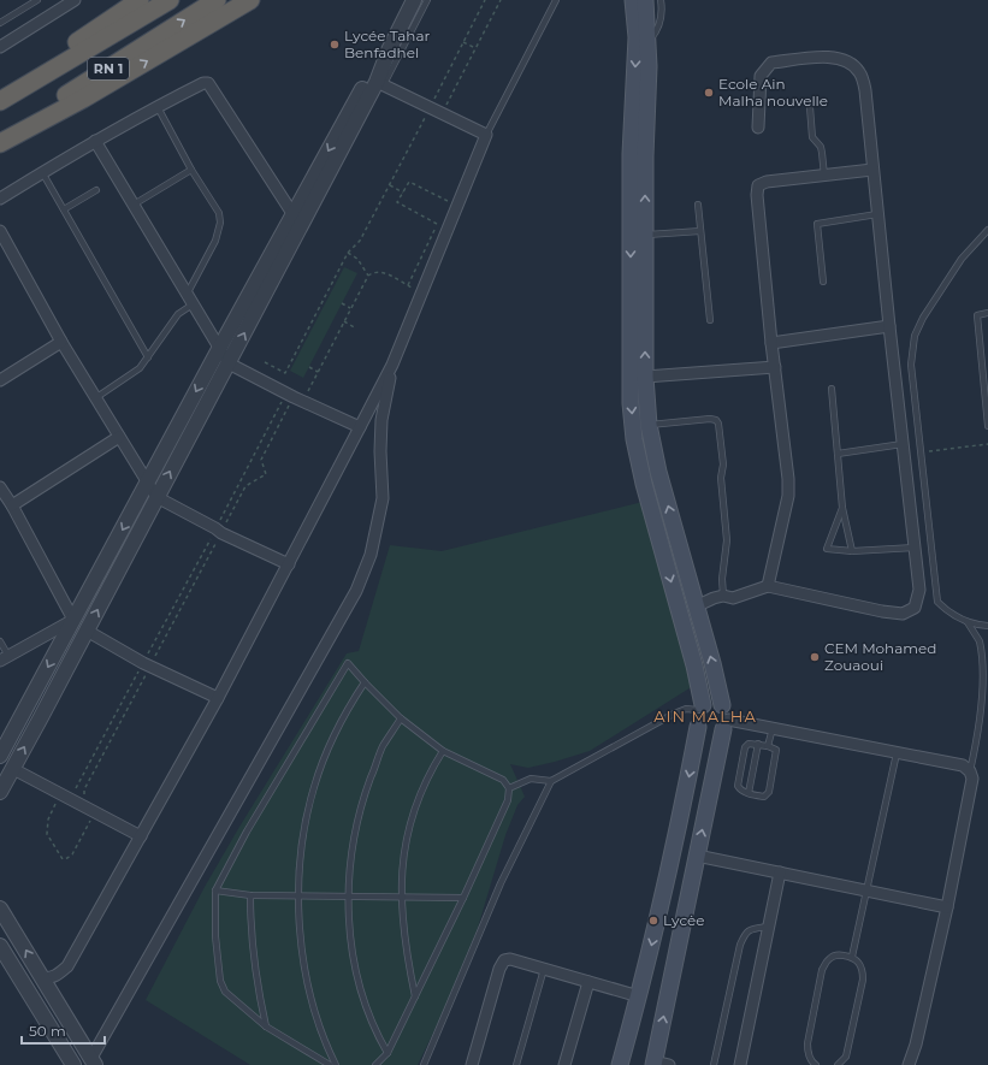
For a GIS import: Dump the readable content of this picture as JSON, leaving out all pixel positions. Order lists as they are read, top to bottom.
{
  "streets": {
    "highway": ["RN 1"]
  },
  "districts": ["AIN MALHA"],
  "places": [
    "Lycée Tahar Benfadhel",
    "Ecole Ain Malha nouvelle",
    "CEM Mohamed Zouaoui",
    "Lycėe"
  ],
  "scale_bar": "50 m"
}
